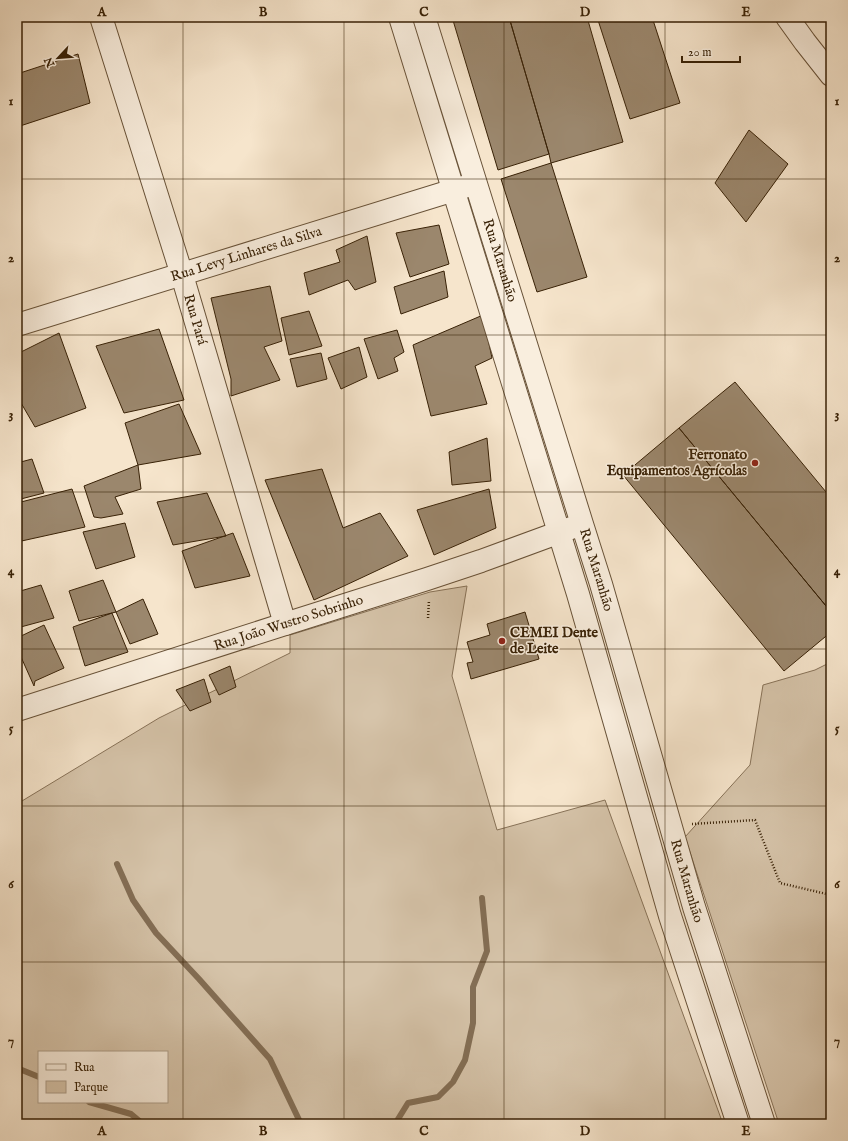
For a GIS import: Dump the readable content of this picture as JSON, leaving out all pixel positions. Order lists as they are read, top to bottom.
{
  "streets": {
    "street": [
      "Rua Levy Linhares da Silva",
      "Rua Maranhão",
      "Rua Pará",
      "Rua João Wustro Sobrinho"
    ]
  },
  "crossings": [
    ["Rua Levy Linhares da Silva", "Rua Maranhão"],
    ["Rua Levy Linhares da Silva", "Rua Pará"],
    ["Rua Maranhão", "Rua João Wustro Sobrinho"],
    ["Rua Pará", "Rua João Wustro Sobrinho"]
  ],
  "places": ["Ferronato Equipamentos Agrícolas", "CEMEI Dente de Leite"],
  "legend": ["Rua", "Parque"],
  "scale_bar": "20 m",
  "north": "bottom left",
  "grid": {
    "columns": [
      "A",
      "B",
      "C",
      "D",
      "E"
    ],
    "rows": [
      "1",
      "2",
      "3",
      "4",
      "5",
      "6",
      "7"
    ]
  }
}
